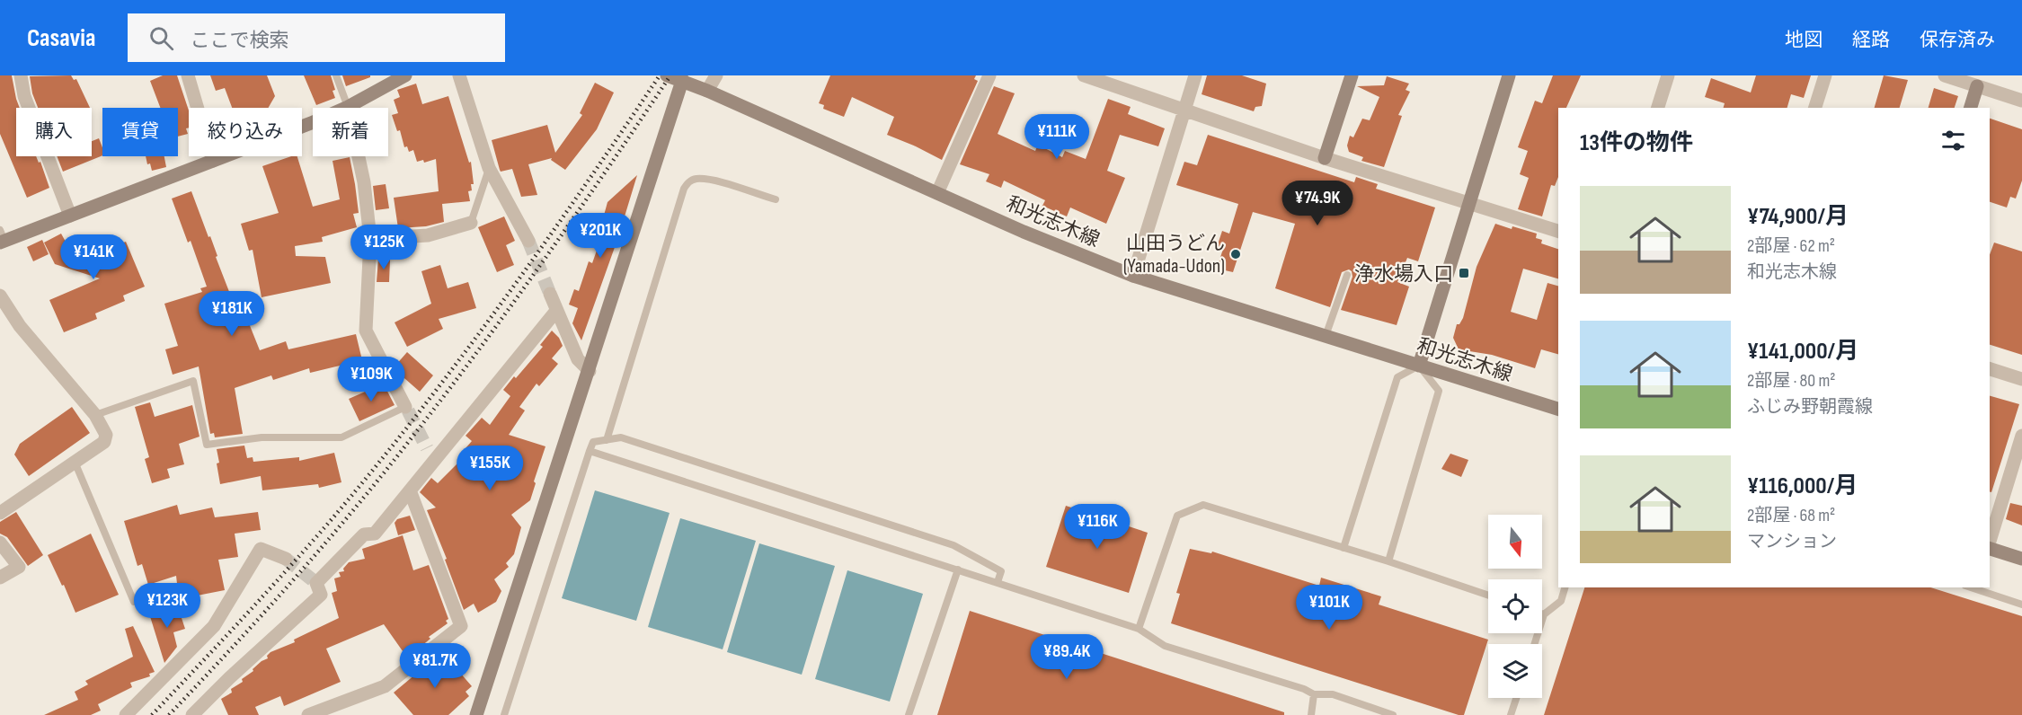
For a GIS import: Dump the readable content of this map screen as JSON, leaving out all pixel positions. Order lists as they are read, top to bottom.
{
  "streets": {
    "main road": ["和光志木線"]
  },
  "places": {
    "other": ["山田うどん (Yamada-Udon)"],
    "transit": ["浄水場入口"]
  },
  "north": "bottom",
  "page": {
    "header": "Casavia",
    "search": "ここで検索",
    "nav": ["地図", "経路", "保存済み"],
    "chip": [
      "購入",
      "賃貸",
      "絞り込み",
      "新着"
    ],
    "heading": "13件の物件",
    "price": [
      "¥111K",
      "¥74.9K",
      "¥201K",
      "¥125K",
      "¥141K",
      "¥181K",
      "¥109K",
      "¥155K",
      "¥116K",
      "¥123K",
      "¥101K",
      "¥89.4K",
      "¥81.7K"
    ],
    "list": [
      {
        "name": "¥74,900/月",
        "note": "2部屋 · 62 m² · 和光志木線"
      },
      {
        "name": "¥141,000/月",
        "note": "2部屋 · 80 m² · ふじみ野朝霞線"
      },
      {
        "name": "¥116,000/月",
        "note": "2部屋 · 68 m² · マンション"
      }
    ]
  }
}
